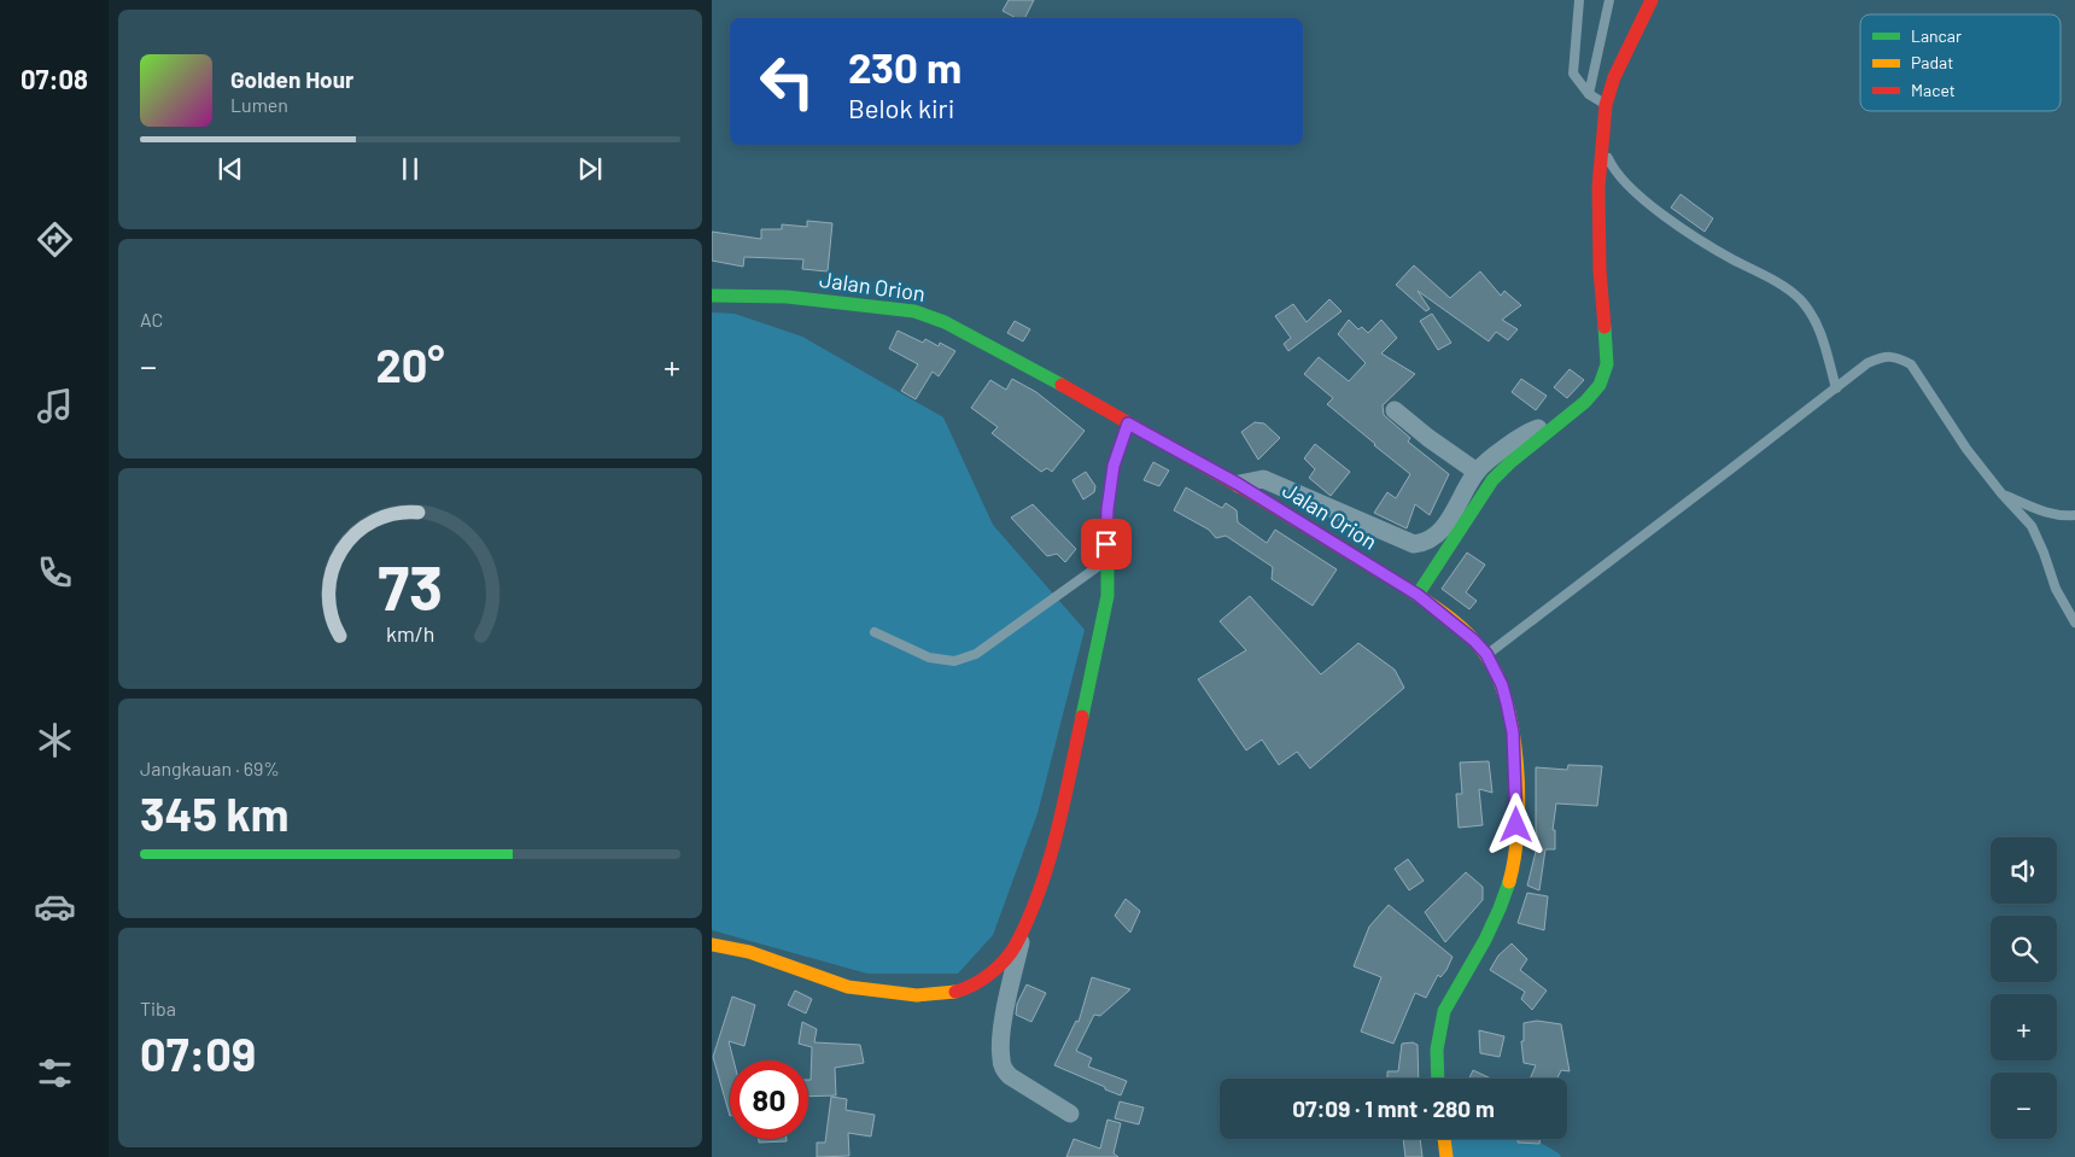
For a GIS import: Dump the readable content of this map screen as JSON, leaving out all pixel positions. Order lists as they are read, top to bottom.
{
  "streets": {
    "main road": ["Jalan Orion"]
  },
  "legend": ["Lancar", "Padat", "Macet"],
  "page": {
    "tabs": "07:08",
    "turn": ["230 m", "Belok kiri"],
    "song": ["Golden Hour", "Lumen"],
    "tile": [
      "AC",
      ["Jangkauan · 69%", "345 km"],
      ["Tiba", "07:09"]
    ],
    "heat": ["−", "20°", "+"],
    "map_buttons": ["+", "−"],
    "limit": "80",
    "trip": "07:09 · 1 mnt · 280 m",
    "gauge": ["73", "km/h"]
  }
}
